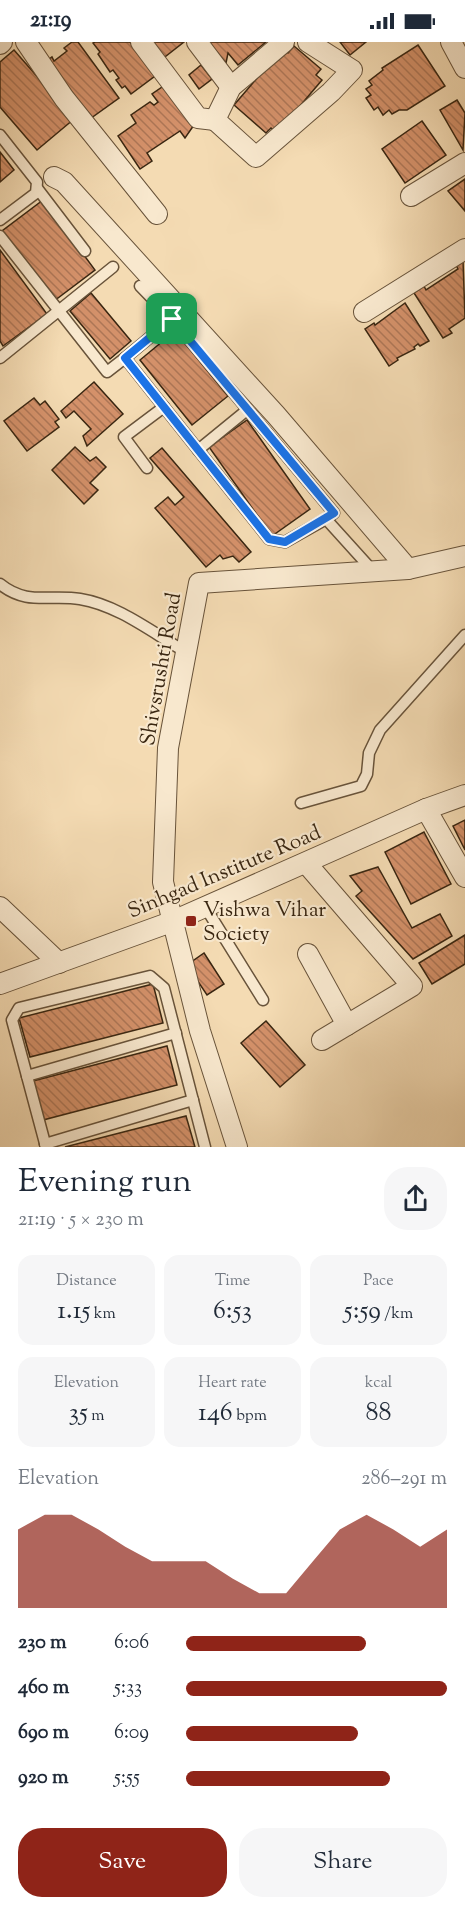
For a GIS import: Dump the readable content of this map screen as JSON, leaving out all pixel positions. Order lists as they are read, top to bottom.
{
  "streets": {
    "street": ["Shivsrushti Road", "Sinhgad Institute Road"]
  },
  "crossings": [
    ["Shivsrushti Road", "Sinhgad Institute Road"]
  ],
  "places": {
    "transit": ["Vishwa Vihar Society"]
  },
  "page": {
    "status": "21:19",
    "heading": ["Evening run", "21:19 · 5 × 230 m"],
    "stats": [
      ["Distance", "1.15 km"],
      ["Time", "6:53"],
      ["Pace", "5:59 /km"],
      ["Elevation", "35 m"],
      ["Heart rate", "146 bpm"],
      ["kcal", "88"]
    ],
    "chart": ["Elevation", "286–291 m"],
    "list": [
      {
        "name": "230 m",
        "note": "6:06"
      },
      {
        "name": "460 m",
        "note": "5:33"
      },
      {
        "name": "690 m",
        "note": "6:09"
      },
      {
        "name": "920 m",
        "note": "5:55"
      }
    ],
    "buttons": ["Save", "Share"]
  }
}
